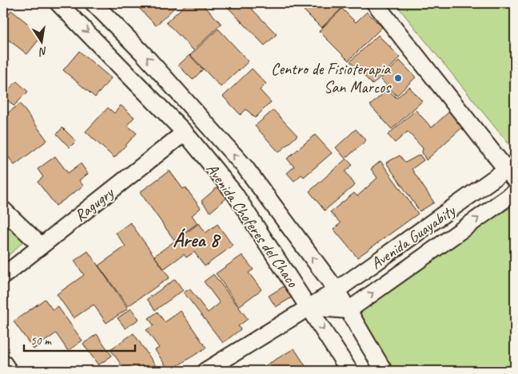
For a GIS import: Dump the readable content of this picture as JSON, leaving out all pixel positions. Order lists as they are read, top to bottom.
{
  "streets": {
    "street": ["Ragugry", "Avenida Choferes del Chaco", "Avenida Guayabity"]
  },
  "crossings": [
    ["Ragugry", "Avenida Choferes del Chaco"],
    ["Avenida Choferes del Chaco", "Avenida Guayabity"]
  ],
  "districts": ["Área 8"],
  "places": ["Centro de Fisioterapia San Marcos"],
  "scale_bar": "50 m",
  "north": "bottom"
}
